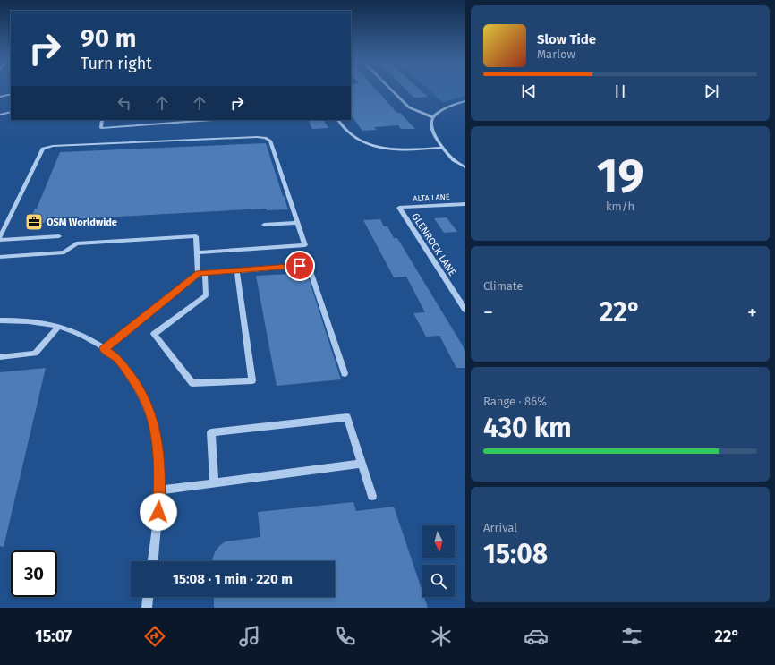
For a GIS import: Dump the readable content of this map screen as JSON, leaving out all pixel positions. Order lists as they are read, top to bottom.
{
  "streets": {
    "street": ["ALTA LANE", "GLENROCK LANE"]
  },
  "crossings": [
    ["ALTA LANE", "GLENROCK LANE"]
  ],
  "places": {
    "office": ["OSM Worldwide"]
  },
  "north": "bottom",
  "page": {
    "turn": ["90 m", "Turn right"],
    "song": ["Slow Tide", "Marlow"],
    "tile": [
      ["19", "km/h"],
      "Climate",
      ["Range · 86%", "430 km"],
      ["Arrival", "15:08"]
    ],
    "heat": ["−", "22°", "+"],
    "limit": "30",
    "trip": "15:08 · 1 min · 220 m",
    "tabs": ["15:07", "22°"]
  }
}
